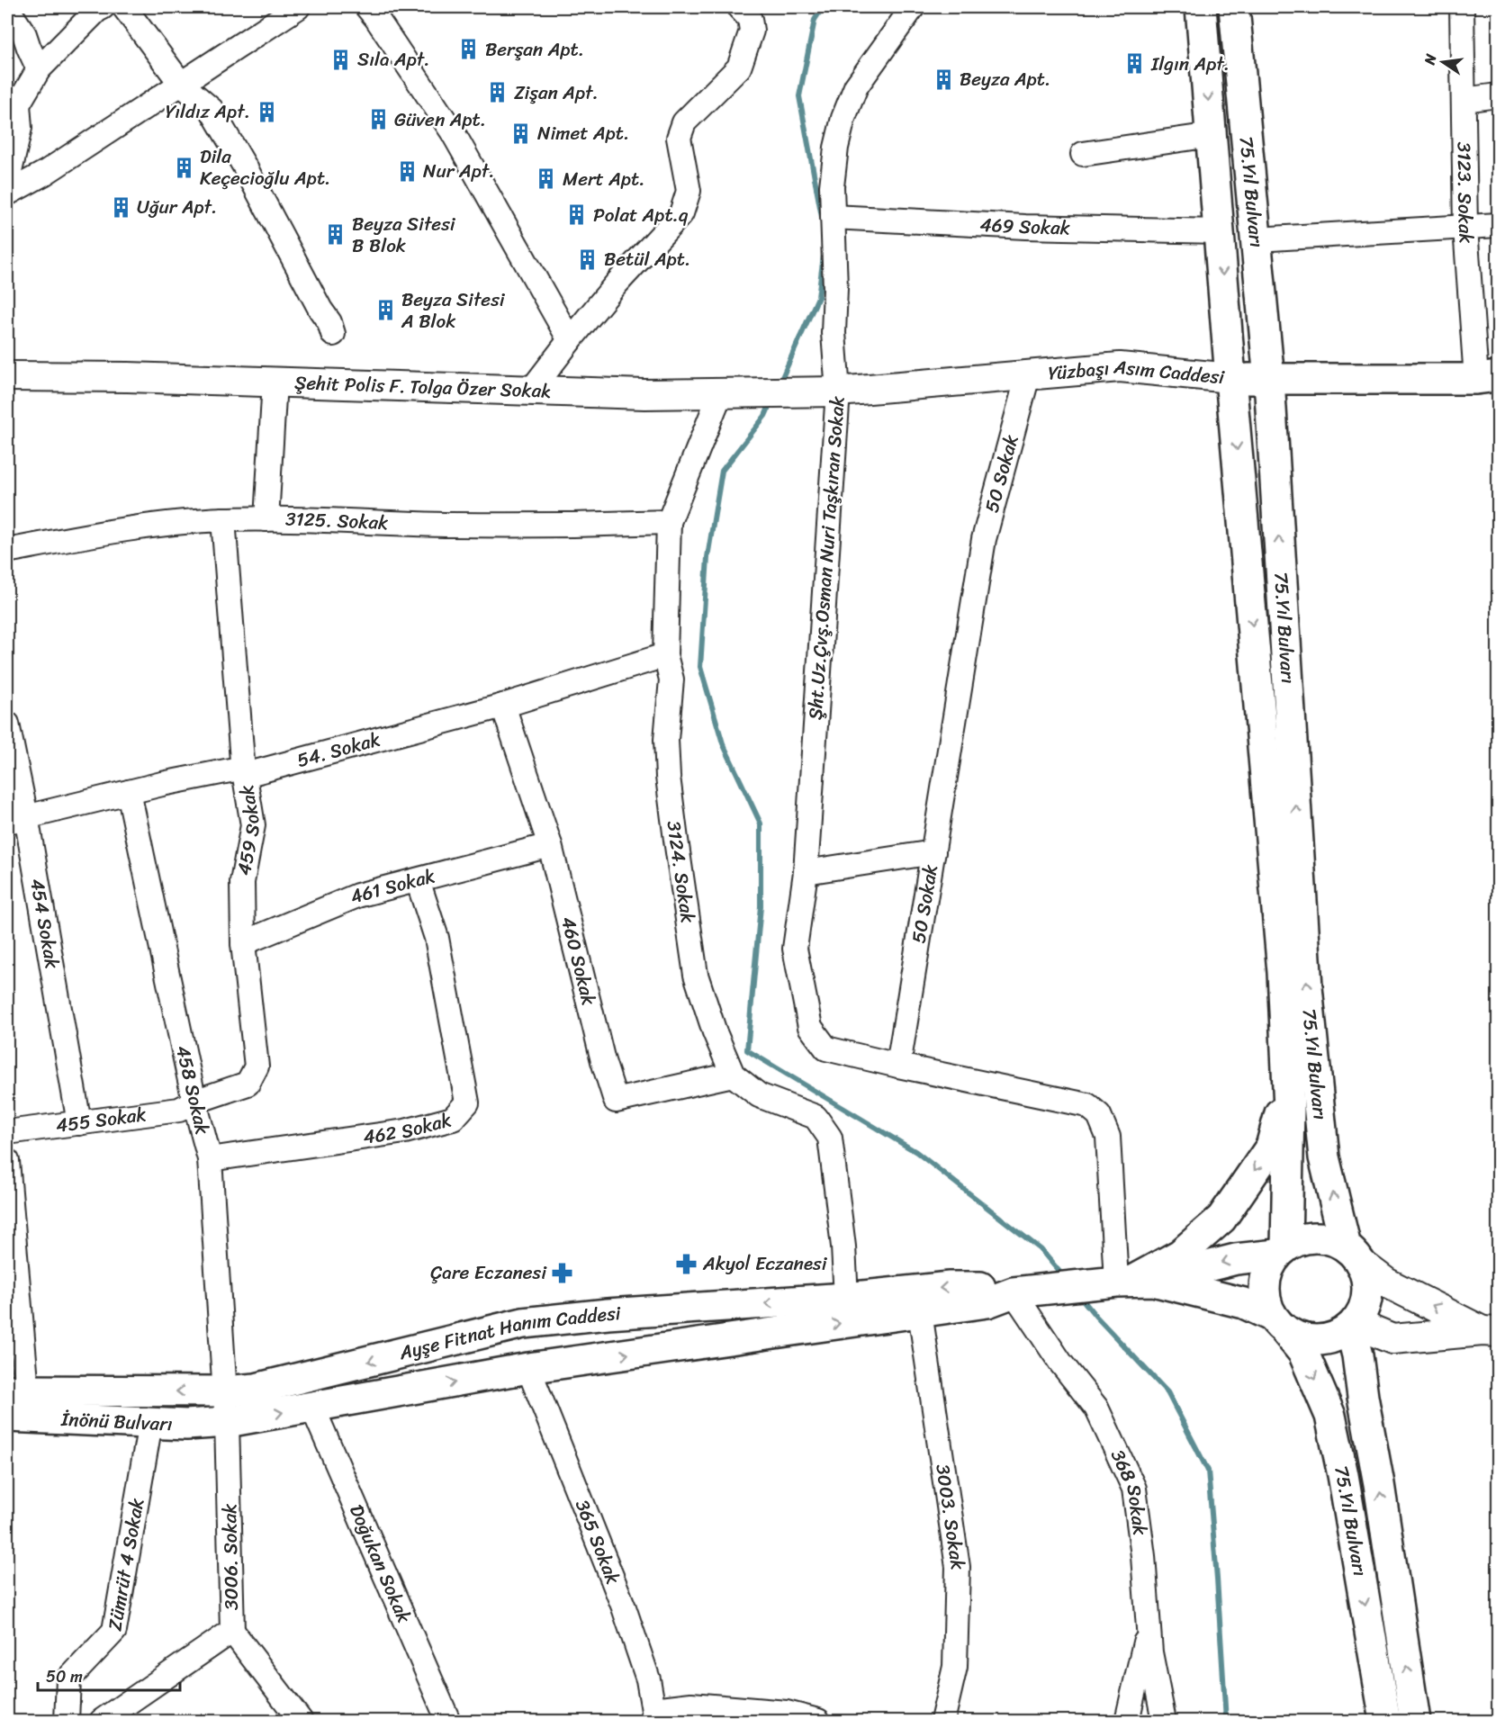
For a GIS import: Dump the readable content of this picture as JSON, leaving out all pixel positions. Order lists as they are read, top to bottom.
{
  "streets": {
    "main road": [
      "75.Yıl Bulvarı",
      "Yüzbaşı Asım Caddesi",
      "Ayşe Fitnat Hanım Caddesi",
      "İnönü Bulvarı"
    ],
    "street": [
      "3123. Sokak",
      "469 Sokak",
      "Şehit Polis F. Tolga Özer Sokak",
      "50 Sokak",
      "3125. Sokak",
      "Şht.Uz.Çvş.Osman Nuri Taşkıran Sokak",
      "54. Sokak",
      "459 Sokak",
      "3124. Sokak",
      "461 Sokak",
      "454 Sokak",
      "460 Sokak",
      "458 Sokak",
      "455 Sokak",
      "462 Sokak",
      "368 Sokak",
      "3003. Sokak",
      "365 Sokak",
      "3006. Sokak",
      "Zümrüt 4 Sokak",
      "Doğukan Sokak"
    ]
  },
  "crossings": [
    ["75.Yıl Bulvarı", "469 Sokak"],
    ["75.Yıl Bulvarı", "Yüzbaşı Asım Caddesi"],
    ["75.Yıl Bulvarı", "Ayşe Fitnat Hanım Caddesi"],
    ["3123. Sokak", "Yüzbaşı Asım Caddesi"],
    ["469 Sokak", "Şht.Uz.Çvş.Osman Nuri Taşkıran Sokak"],
    ["Yüzbaşı Asım Caddesi", "Şehit Polis F. Tolga Özer Sokak"],
    ["Yüzbaşı Asım Caddesi", "50 Sokak"],
    ["Yüzbaşı Asım Caddesi", "Şht.Uz.Çvş.Osman Nuri Taşkıran Sokak"],
    ["Şehit Polis F. Tolga Özer Sokak", "Şht.Uz.Çvş.Osman Nuri Taşkıran Sokak"],
    ["Şehit Polis F. Tolga Özer Sokak", "3124. Sokak"],
    ["50 Sokak", "Şht.Uz.Çvş.Osman Nuri Taşkıran Sokak"],
    ["3125. Sokak", "459 Sokak"],
    ["3125. Sokak", "3124. Sokak"],
    ["54. Sokak", "459 Sokak"],
    ["54. Sokak", "3124. Sokak"],
    ["54. Sokak", "454 Sokak"],
    ["54. Sokak", "460 Sokak"],
    ["54. Sokak", "458 Sokak"],
    ["459 Sokak", "461 Sokak"],
    ["459 Sokak", "458 Sokak"],
    ["459 Sokak", "455 Sokak"],
    ["3124. Sokak", "460 Sokak"],
    ["3124. Sokak", "Ayşe Fitnat Hanım Caddesi"],
    ["461 Sokak", "460 Sokak"],
    ["461 Sokak", "462 Sokak"],
    ["454 Sokak", "455 Sokak"],
    ["458 Sokak", "455 Sokak"],
    ["458 Sokak", "462 Sokak"],
    ["458 Sokak", "Ayşe Fitnat Hanım Caddesi"],
    ["458 Sokak", "İnönü Bulvarı"],
    ["458 Sokak", "3006. Sokak"],
    ["Ayşe Fitnat Hanım Caddesi", "İnönü Bulvarı"],
    ["Ayşe Fitnat Hanım Caddesi", "368 Sokak"],
    ["Ayşe Fitnat Hanım Caddesi", "3003. Sokak"],
    ["Ayşe Fitnat Hanım Caddesi", "365 Sokak"],
    ["Ayşe Fitnat Hanım Caddesi", "3006. Sokak"],
    ["Ayşe Fitnat Hanım Caddesi", "Doğukan Sokak"],
    ["İnönü Bulvarı", "3006. Sokak"],
    ["İnönü Bulvarı", "Zümrüt 4 Sokak"]
  ],
  "places": {
    "building": [
      "Berşan Apt.",
      "Sıla Apt.",
      "Ilgın Apt.",
      "Beyza Apt.",
      "Zişan Apt.",
      "Yıldız Apt.",
      "Güven Apt.",
      "Nimet Apt.",
      "Dila Keçecioğlu Apt.",
      "Nur Apt.",
      "Mert Apt.",
      "Uğur Apt.",
      "Polat Apt.q",
      "Beyza Sitesi B Blok",
      "Betül Apt.",
      "Beyza Sitesi A Blok"
    ],
    "pharmacy": ["Akyol Eczanesi", "Çare Eczanesi"]
  },
  "scale_bar": "50 m",
  "north": "left"
}
